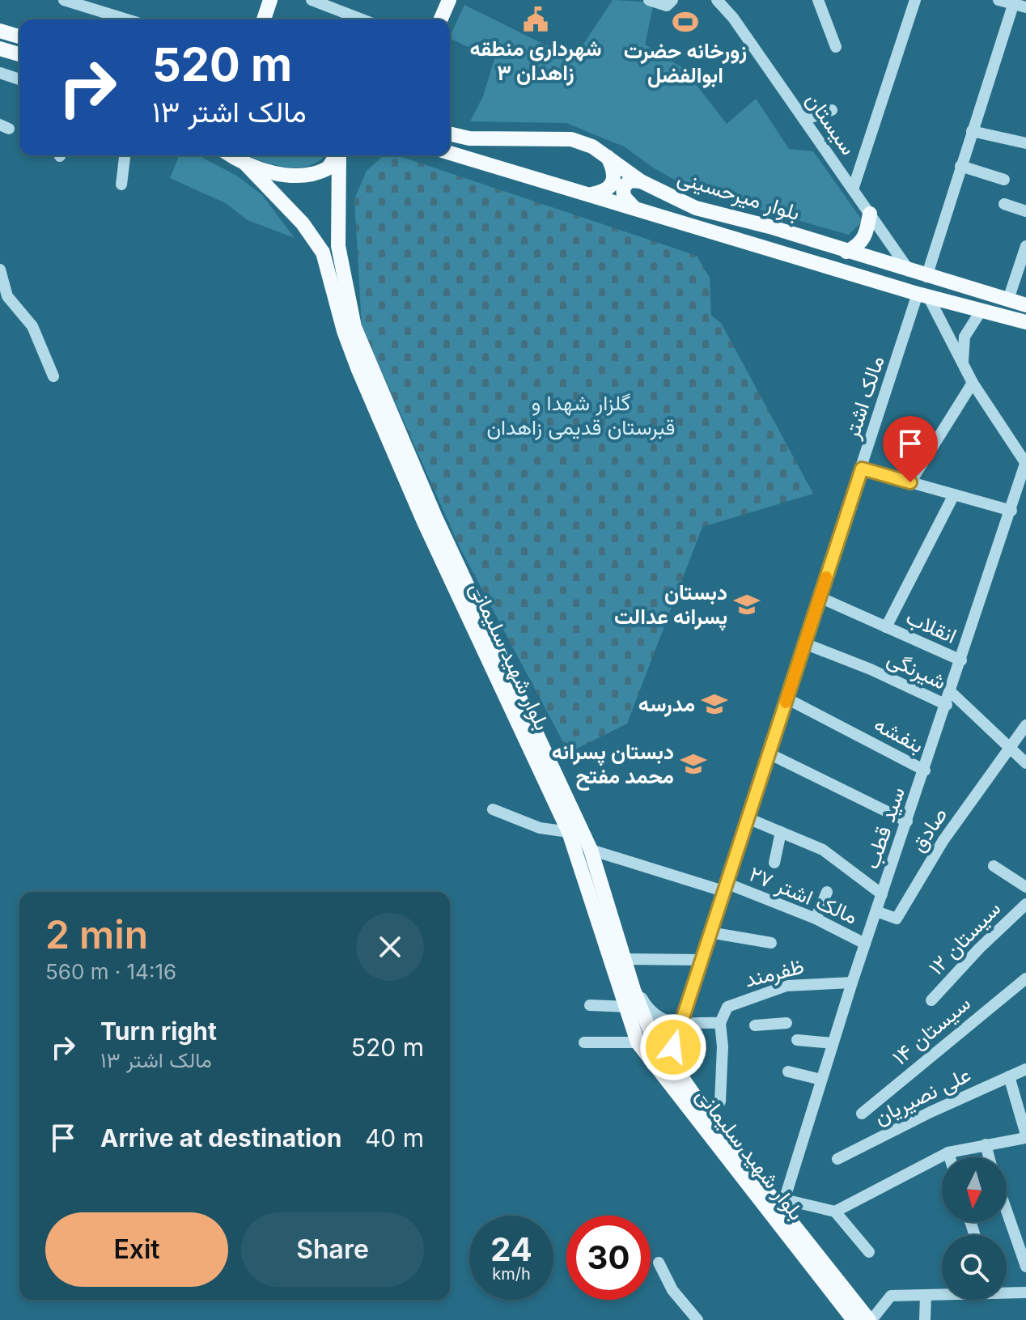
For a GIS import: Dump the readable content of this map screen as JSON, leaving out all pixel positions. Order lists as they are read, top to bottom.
{
  "streets": {
    "main road": ["بلوار میرحسینی", "بلوار شهید سلیمانی"],
    "street": [
      "سیستان",
      "مالک اشتر",
      "انقلاب",
      "شیرنگی",
      "بنفشه",
      "سید قطب",
      "صادق",
      "مالک اشتر ۲۷",
      "سیستان ۱۲",
      "ظفرمند",
      "سیستان ۱۴",
      "علی نصیریان"
    ]
  },
  "crossings": [
    ["سیستان", "بلوار میرحسینی"],
    ["بلوار میرحسینی", "مالک اشتر"],
    ["مالک اشتر", "انقلاب"],
    ["مالک اشتر", "بلوار شهید سلیمانی"],
    ["مالک اشتر", "شیرنگی"],
    ["مالک اشتر", "بنفشه"],
    ["مالک اشتر", "مالک اشتر ۲۷"],
    ["انقلاب", "سید قطب"],
    ["بلوار شهید سلیمانی", "سید قطب"],
    ["بلوار شهید سلیمانی", "مالک اشتر ۲۷"],
    ["شیرنگی", "سید قطب"],
    ["بنفشه", "سید قطب"],
    ["سید قطب", "صادق"],
    ["سید قطب", "مالک اشتر ۲۷"],
    ["سید قطب", "ظفرمند"]
  ],
  "parks": ["گلزار شهدا و قبرستان قدیمی زاهدان"],
  "places": {
    "public building": ["شهرداری منطقه ۳ زاهدان"],
    "sports": ["زورخانه حضرت ابوالفضل"],
    "school or university": ["دبستان پسرانه عدالت", "مدرسه", "دبستان پسرانه محمد مفتح"]
  },
  "north": "bottom",
  "page": {
    "turn": ["520 m", "مالک اشتر ۱۳"],
    "heading": ["2 min", "560 m · 14:16"],
    "list": [
      {
        "name": "Turn right",
        "note": "مالک اشتر ۱۳",
        "value": "520 m"
      },
      {
        "name": "Arrive at destination",
        "value": "40 m"
      }
    ],
    "buttons": ["Exit", "Share"],
    "speed": "24 km/h",
    "limit": "30"
  }
}
